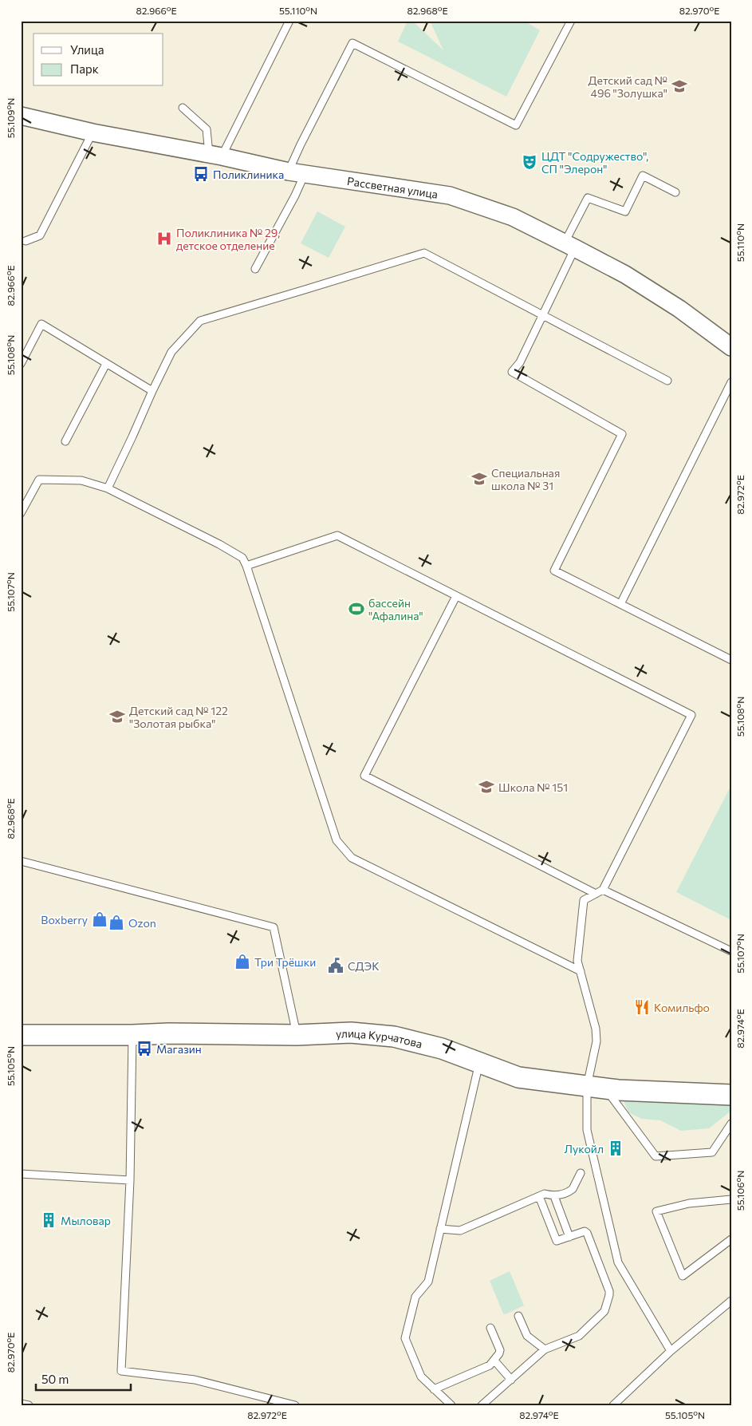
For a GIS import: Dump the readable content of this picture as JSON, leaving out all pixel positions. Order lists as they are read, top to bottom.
{
  "streets": {
    "main road": ["улица Курчатова"],
    "street": ["Рассветная улица"]
  },
  "places": {
    "school or university": [
      "Детский сад № 496 \"Золушка\"",
      "Специальная школа № 31",
      "Детский сад № 122 \"Золотая рыбка\"",
      "Школа № 151"
    ],
    "theatre": ["ЦДТ \"Содружество\", СП \"Элерон\""],
    "bus stop": ["Поликлиника", "Магазин"],
    "hospital": ["Поликлиника № 29, детское отделение"],
    "sports": ["бассейн \"Афалина\""],
    "shop": ["Boxberry", "Ozon", "Три Трёшки"],
    "public building": ["СДЭК"],
    "restaurant": ["Комильфо"],
    "building": ["Лукойл", "Мыловар"]
  },
  "legend": ["Улица", "Парк"],
  "scale_bar": "50 m",
  "coordinates": [
    "82.966°E",
    "55.110°N",
    "82.968°E",
    "82.970°E",
    "55.109°N",
    "55.108°N",
    "82.972°E",
    "55.107°N",
    "82.974°E",
    "55.105°N",
    "55.106°N"
  ]
}
